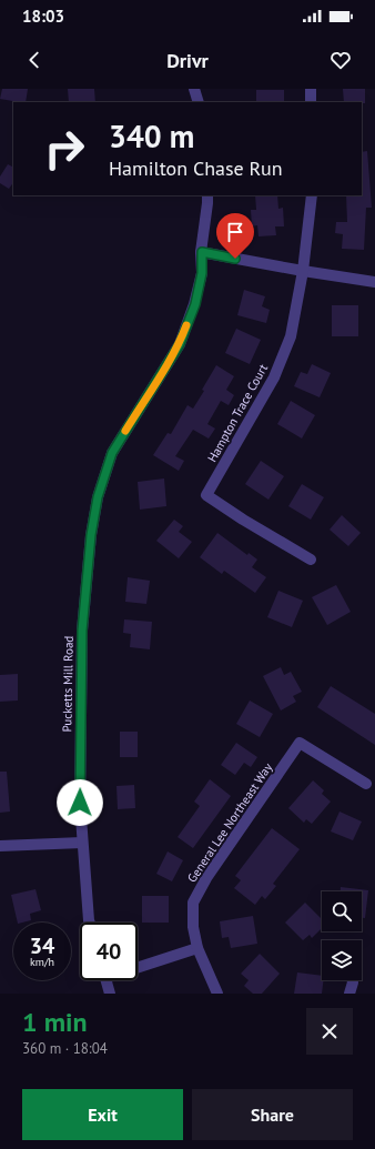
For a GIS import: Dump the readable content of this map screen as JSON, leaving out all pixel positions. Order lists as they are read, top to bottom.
{
  "streets": {
    "street": ["Hampton Trace Court", "Pucketts Mill Road", "General Lee Northeast Way"]
  },
  "page": {
    "status": "18:03",
    "header": "Drivr",
    "turn": ["340 m", "Hamilton Chase Run"],
    "speed": "34 km/h",
    "limit": "40",
    "heading": ["1 min", "360 m · 18:04"],
    "buttons": ["Exit", "Share"]
  }
}
